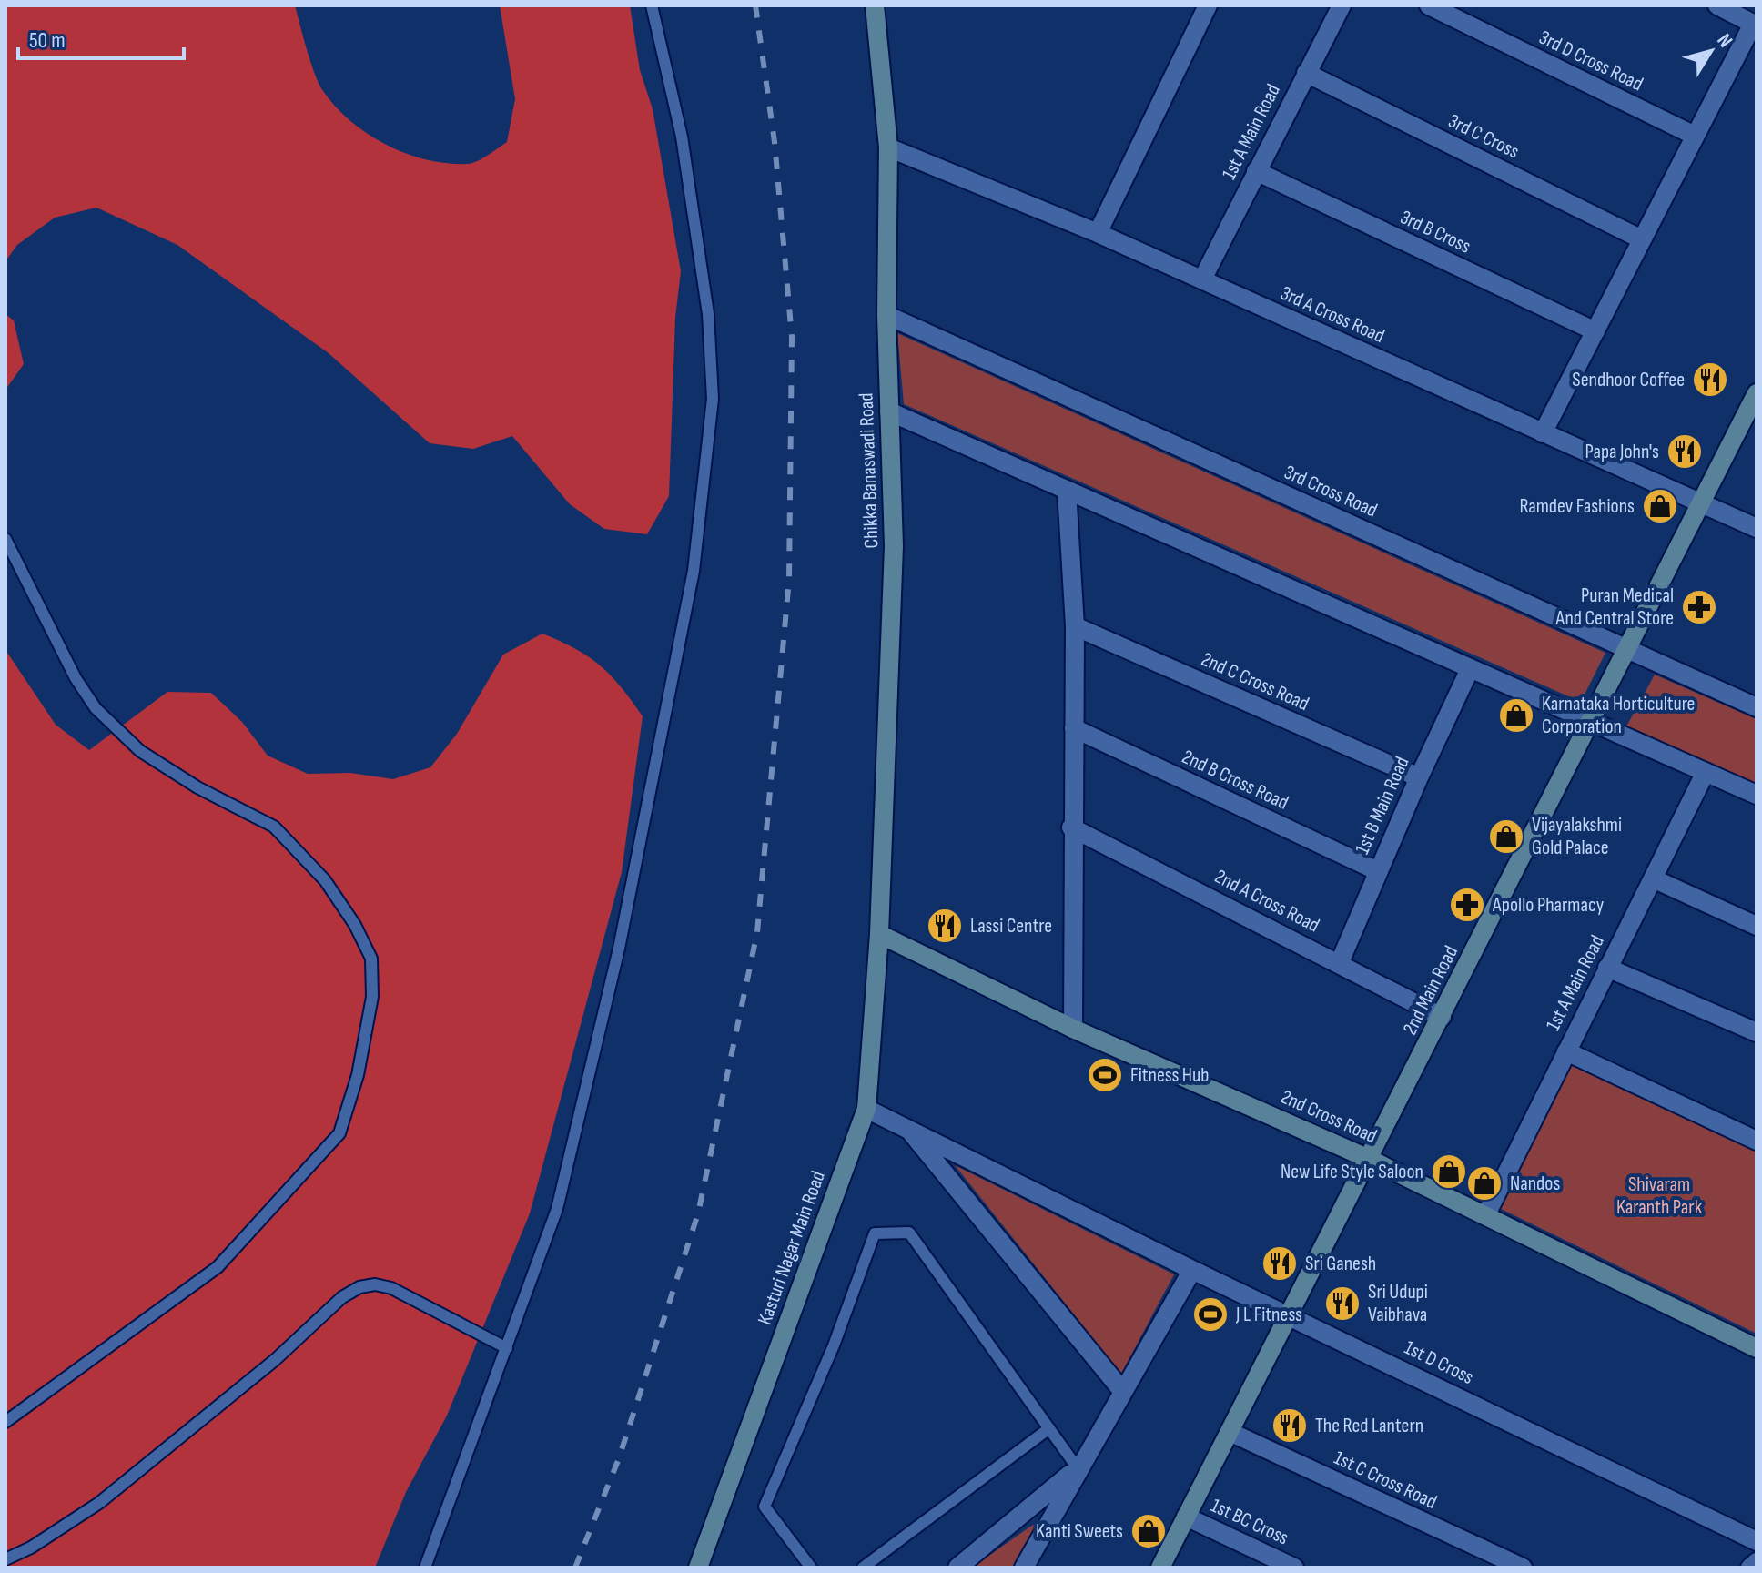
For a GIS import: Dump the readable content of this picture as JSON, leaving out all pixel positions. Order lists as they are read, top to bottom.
{
  "streets": {
    "main road": [
      "Chikka Banaswadi Road",
      "2nd Main Road",
      "2nd Cross Road",
      "Kasturi Nagar Main Road"
    ],
    "street": [
      "3rd D Cross Road",
      "1st A Main Road",
      "3rd C Cross",
      "3rd B Cross",
      "3rd A Cross Road",
      "3rd Cross Road",
      "2nd C Cross Road",
      "2nd B Cross Road",
      "1st B Main Road",
      "2nd A Cross Road",
      "1st D Cross",
      "1st C Cross Road",
      "1st BC Cross"
    ]
  },
  "crossings": [
    ["1st A Main Road", "3rd C Cross"],
    ["1st A Main Road", "3rd B Cross"],
    ["1st A Main Road", "3rd A Cross Road"],
    ["1st A Main Road", "2nd Cross Road"],
    ["3rd A Cross Road", "Chikka Banaswadi Road"],
    ["3rd A Cross Road", "2nd Main Road"],
    ["Chikka Banaswadi Road", "3rd Cross Road"],
    ["Chikka Banaswadi Road", "2nd Cross Road"],
    ["Chikka Banaswadi Road", "Kasturi Nagar Main Road"],
    ["3rd Cross Road", "2nd Main Road"],
    ["2nd C Cross Road", "1st B Main Road"],
    ["2nd B Cross Road", "1st B Main Road"],
    ["1st B Main Road", "2nd A Cross Road"],
    ["2nd A Cross Road", "2nd Main Road"],
    ["2nd Main Road", "2nd Cross Road"],
    ["2nd Main Road", "1st D Cross"],
    ["2nd Main Road", "1st C Cross Road"],
    ["2nd Main Road", "1st BC Cross"],
    ["2nd Cross Road", "Kasturi Nagar Main Road"],
    ["Kasturi Nagar Main Road", "1st D Cross"]
  ],
  "parks": ["Shivaram Karanth Park"],
  "places": {
    "restaurant": [
      "Sendhoor Coffee",
      "Papa John's",
      "Lassi Centre",
      "Sri Ganesh",
      "Sri Udupi Vaibhava",
      "The Red Lantern"
    ],
    "shop": [
      "Ramdev Fashions",
      "Karnataka Horticulture Corporation",
      "Vijayalakshmi Gold Palace",
      "New Life Style Saloon",
      "Nandos",
      "Kanti Sweets"
    ],
    "pharmacy": ["Puran Medical And Central Store", "Apollo Pharmacy"],
    "sports": ["Fitness Hub", "J L Fitness"]
  },
  "scale_bar": "50 m",
  "north": "top right"
}
